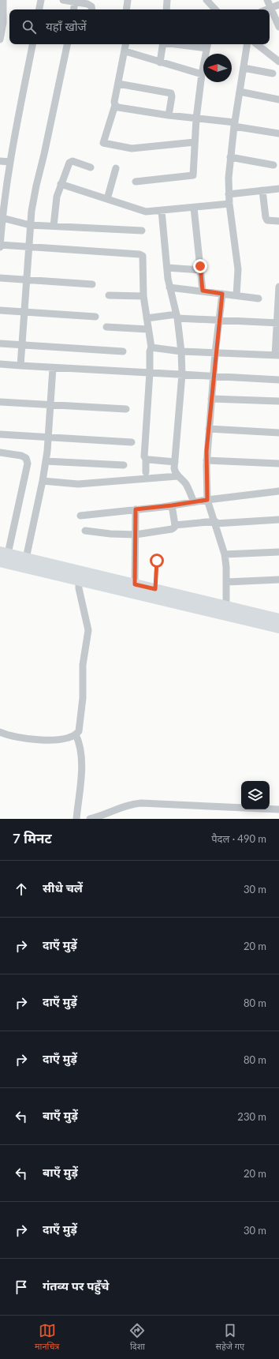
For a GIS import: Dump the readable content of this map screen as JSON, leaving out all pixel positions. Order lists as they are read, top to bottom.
{
  "north": "left",
  "page": {
    "search": "यहाँ खोजें",
    "heading": ["7 मिनट", "पैदल · 490 m"],
    "list": [
      ["सीधे चलें", "30 m"],
      ["दाएँ मुड़ें", "20 m"],
      ["दाएँ मुड़ें", "80 m"],
      ["दाएँ मुड़ें", "80 m"],
      ["बाएँ मुड़ें", "230 m"],
      ["बाएँ मुड़ें", "20 m"],
      ["दाएँ मुड़ें", "30 m"],
      "गंतव्य पर पहुँचे"
    ],
    "nav": ["मानचित्र", "दिशा", "सहेजे गए"]
  }
}
